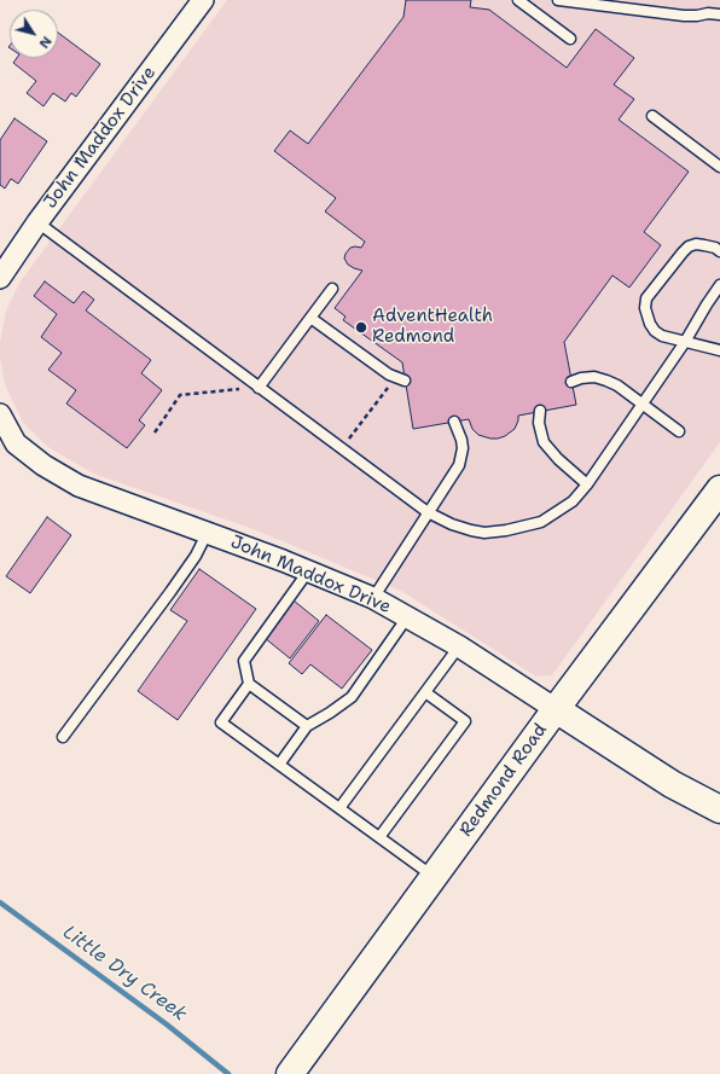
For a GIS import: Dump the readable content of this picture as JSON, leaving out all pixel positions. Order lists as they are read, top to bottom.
{
  "streets": {
    "street": ["John Maddox Drive", "Redmond Road"]
  },
  "crossings": [
    ["John Maddox Drive", "Redmond Road"]
  ],
  "water": ["Little Dry Creek"],
  "places": ["AdventHealth Redmond"],
  "north": "bottom right"
}
